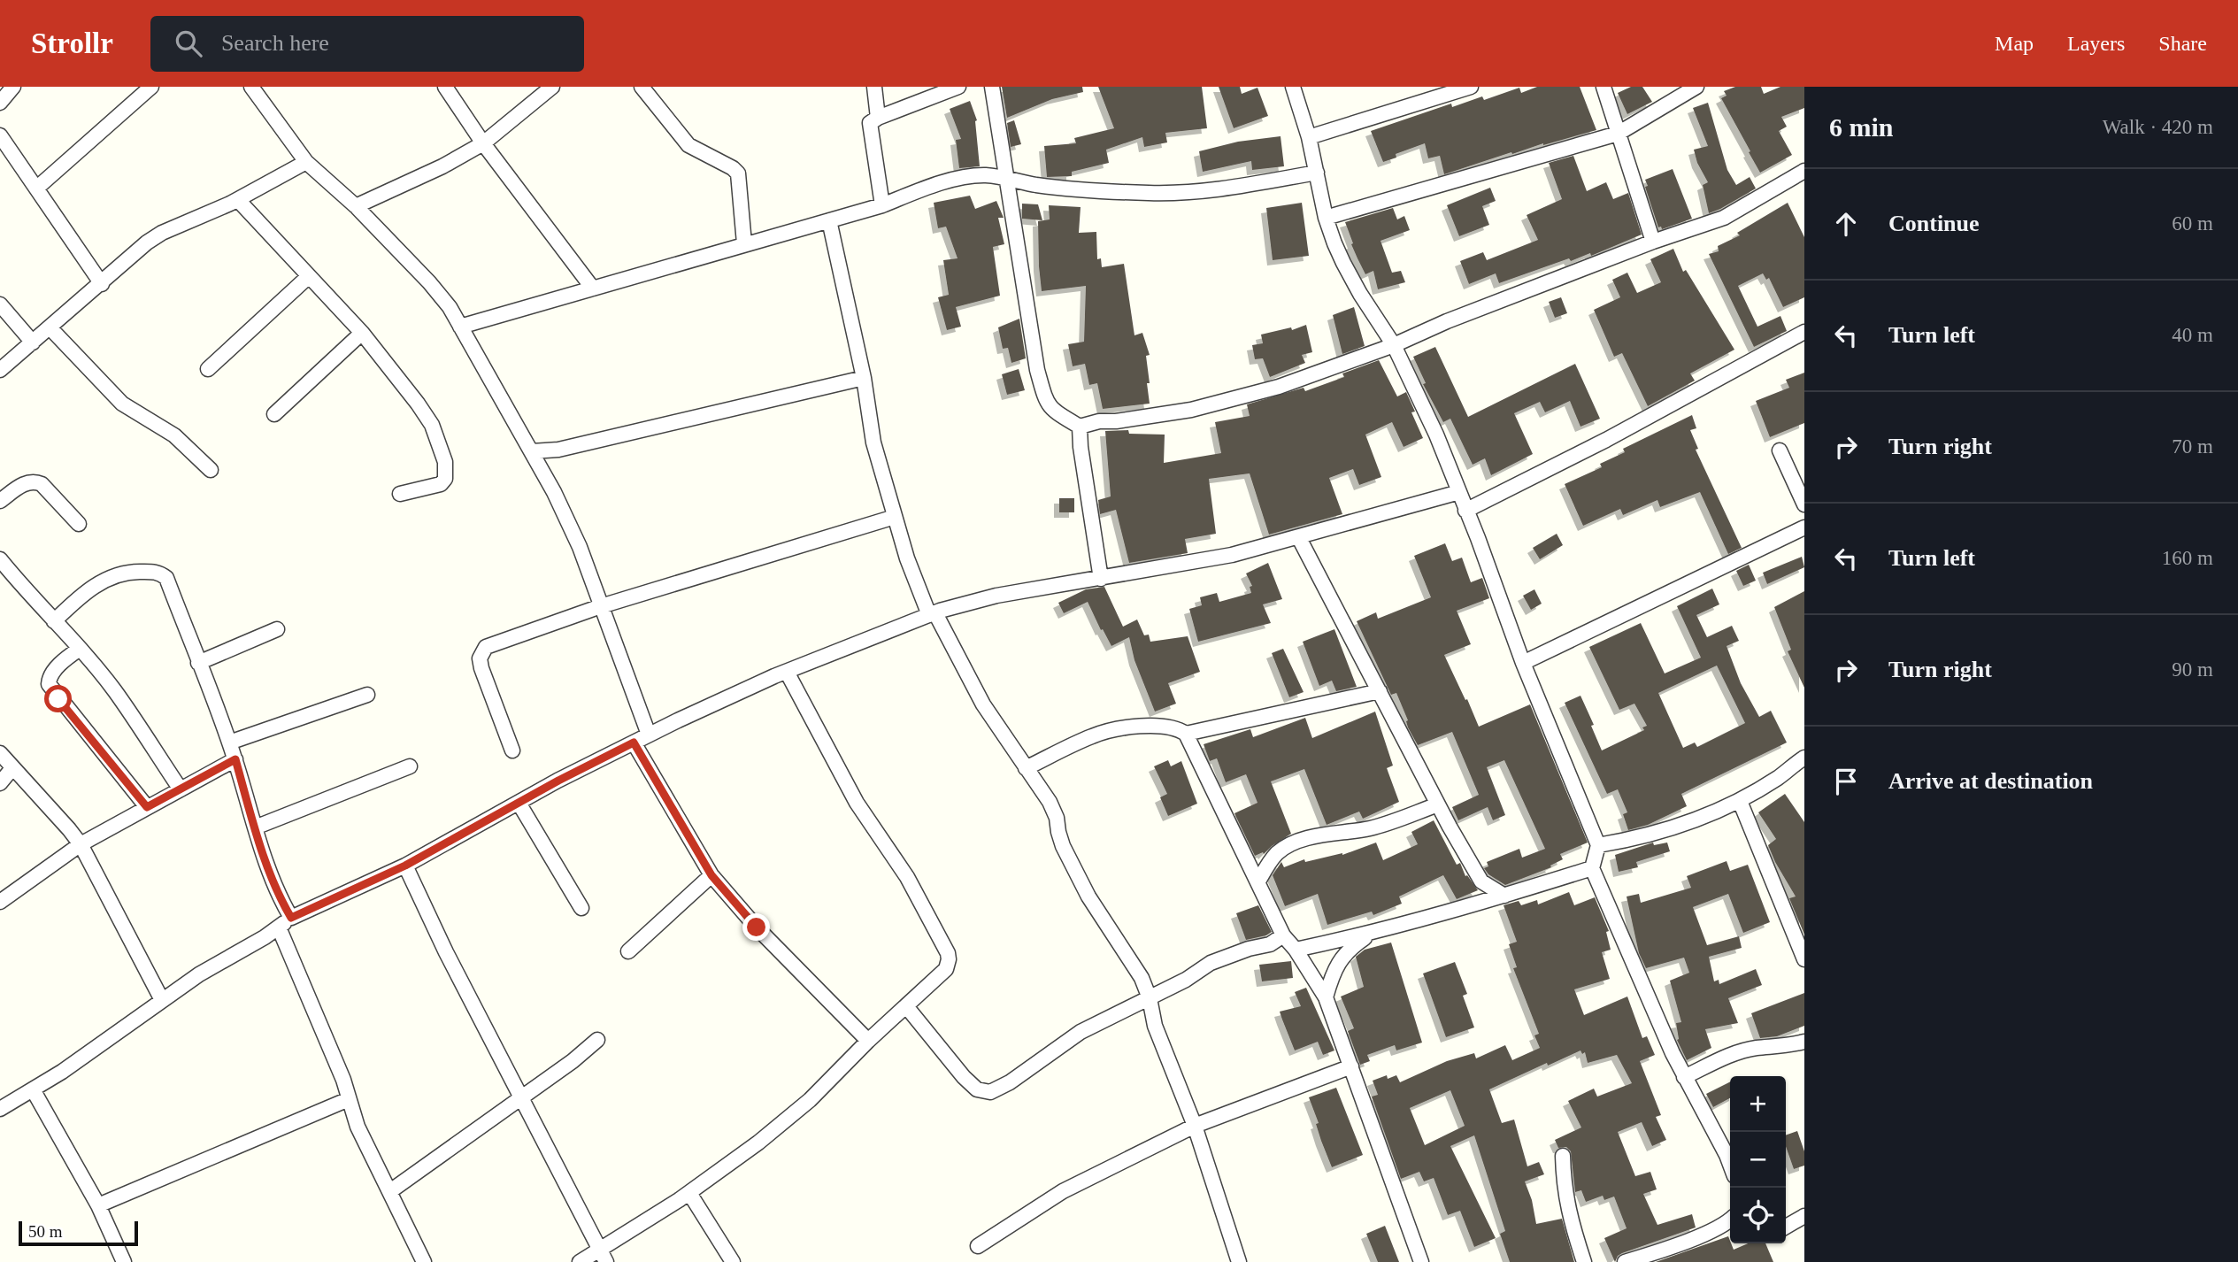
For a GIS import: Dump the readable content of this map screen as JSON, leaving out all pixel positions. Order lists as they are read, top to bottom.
{
  "scale_bar": "50 m",
  "page": {
    "header": "Strollr",
    "search": "Search here",
    "nav": ["Map", "Layers", "Share"],
    "heading": ["6 min", "Walk · 420 m"],
    "list": [
      ["Continue", "60 m"],
      ["Turn left", "40 m"],
      ["Turn right", "70 m"],
      ["Turn left", "160 m"],
      ["Turn right", "90 m"],
      "Arrive at destination"
    ],
    "map_buttons": ["+", "−"],
    "scale": "50 m"
  }
}
